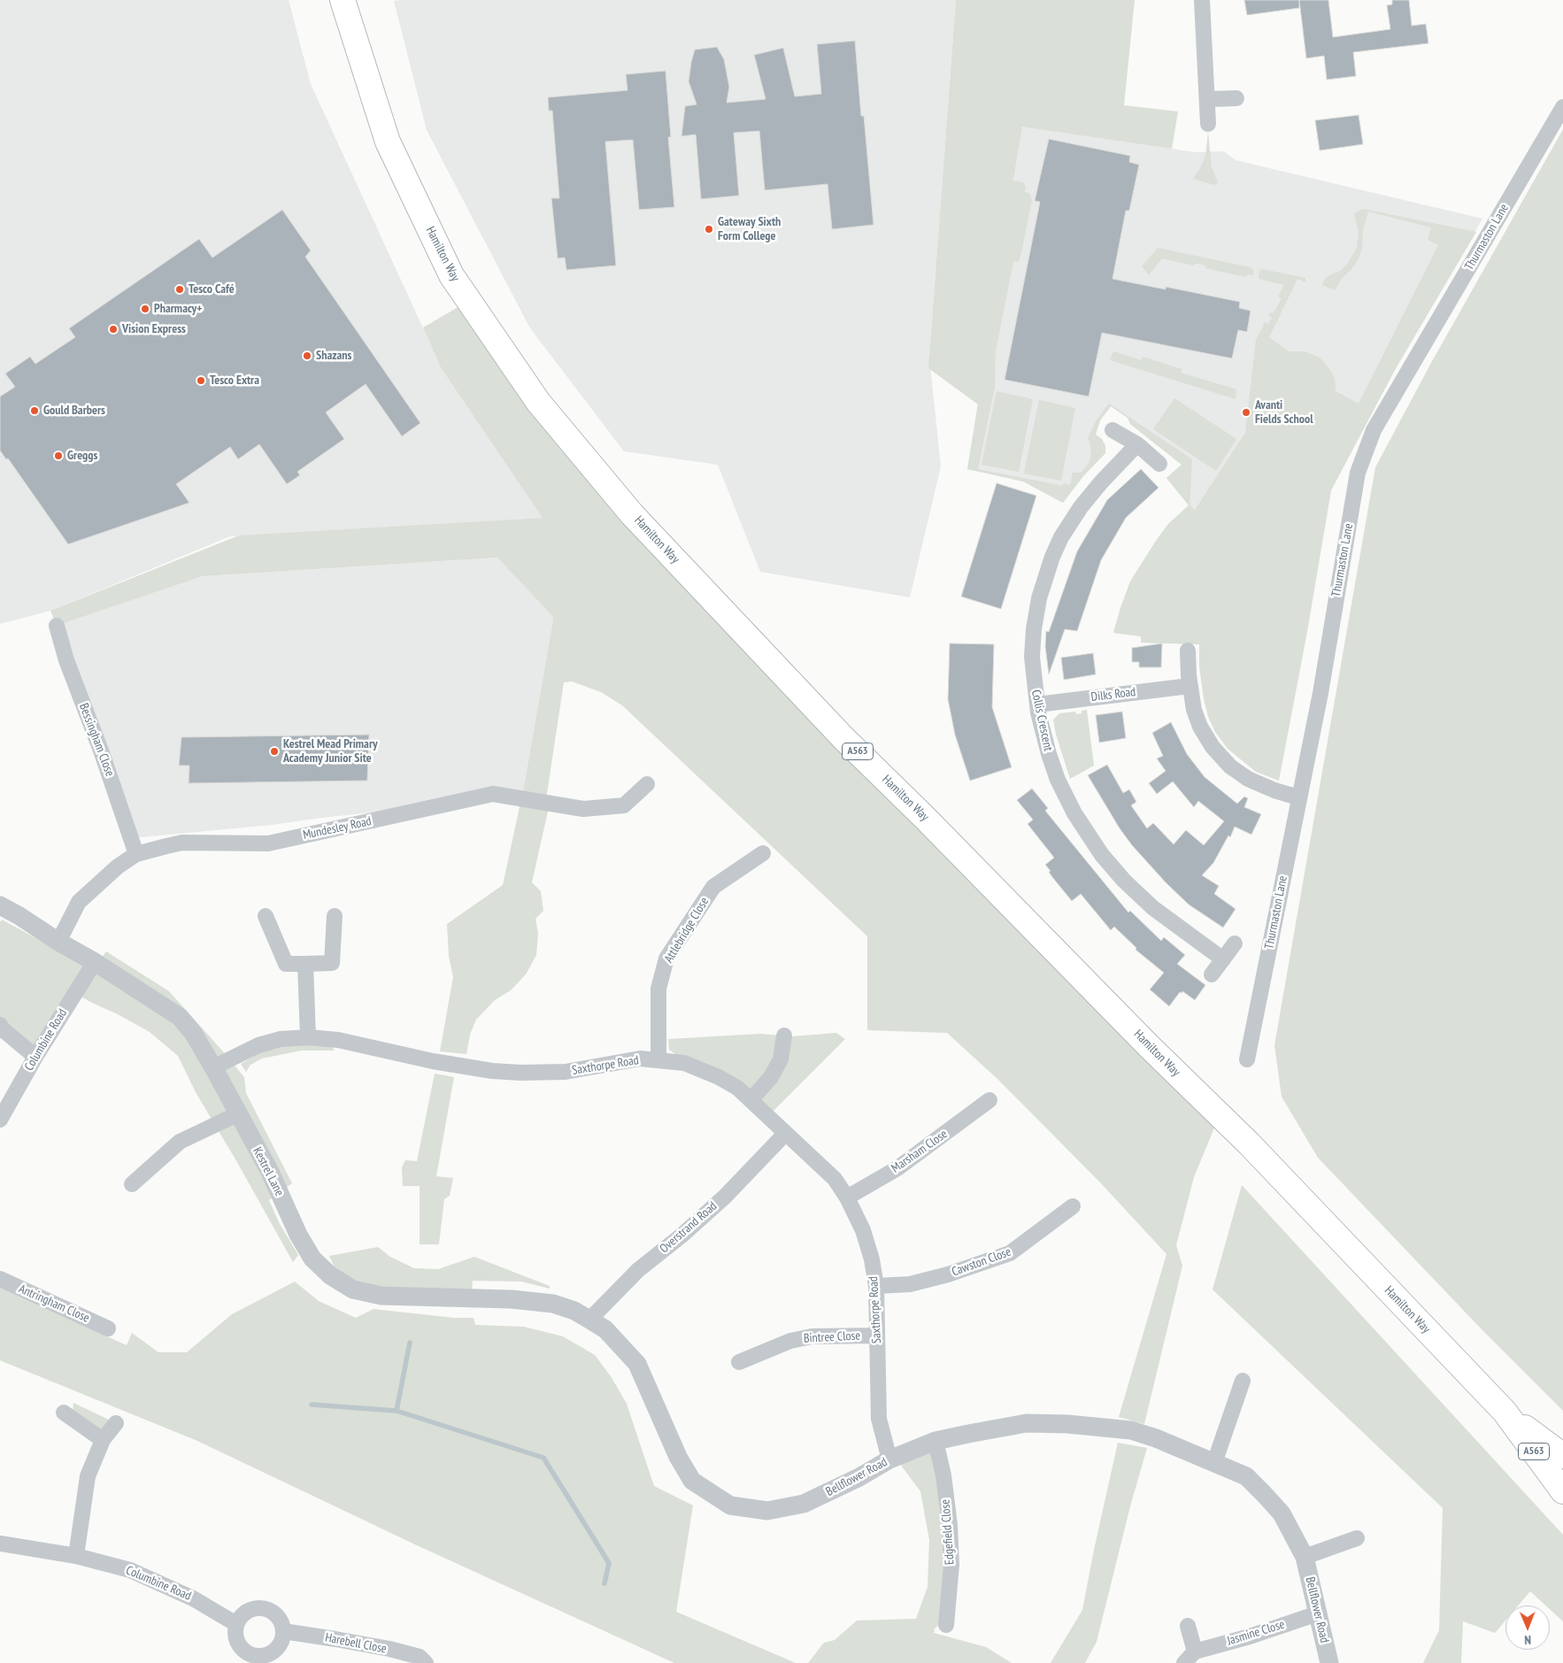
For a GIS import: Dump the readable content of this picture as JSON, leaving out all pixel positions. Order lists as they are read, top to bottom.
{
  "streets": {
    "highway": ["Hamilton Way", "A563"],
    "street": [
      "Thurmaston Lane",
      "Dilks Road",
      "Collis Crescent",
      "Bessingham Close",
      "Mundesley Road",
      "Attlebridge Close",
      "Columbine Road",
      "Saxthorpe Road",
      "Marsham Close",
      "Kestrel Lane",
      "Overstrand Road",
      "Cawston Close",
      "Antringham Close",
      "Bintree Close",
      "Bellflower Road",
      "Edgefield Close",
      "Jasmine Close",
      "Harebell Close"
    ]
  },
  "crossings": [
    ["Dilks Road", "Collis Crescent"],
    ["Bessingham Close", "Mundesley Road"],
    ["Mundesley Road", "Kestrel Lane"],
    ["Attlebridge Close", "Saxthorpe Road"],
    ["Columbine Road", "Kestrel Lane"],
    ["Columbine Road", "Harebell Close"],
    ["Saxthorpe Road", "Marsham Close"],
    ["Saxthorpe Road", "Kestrel Lane"],
    ["Saxthorpe Road", "Overstrand Road"],
    ["Saxthorpe Road", "Cawston Close"],
    ["Saxthorpe Road", "Bintree Close"],
    ["Saxthorpe Road", "Bellflower Road"],
    ["Kestrel Lane", "Overstrand Road"],
    ["Kestrel Lane", "Bellflower Road"],
    ["Overstrand Road", "Bellflower Road"],
    ["Bellflower Road", "Edgefield Close"],
    ["Bellflower Road", "Jasmine Close"]
  ],
  "places": [
    "Gateway Sixth Form College",
    "Tesco Café",
    "Pharmacy+",
    "Vision Express",
    "Shazans",
    "Tesco Extra",
    "Gould Barbers",
    "Avanti Fields School",
    "Greggs",
    "Kestrel Mead Primary Academy Junior Site"
  ],
  "north": "bottom"
}
